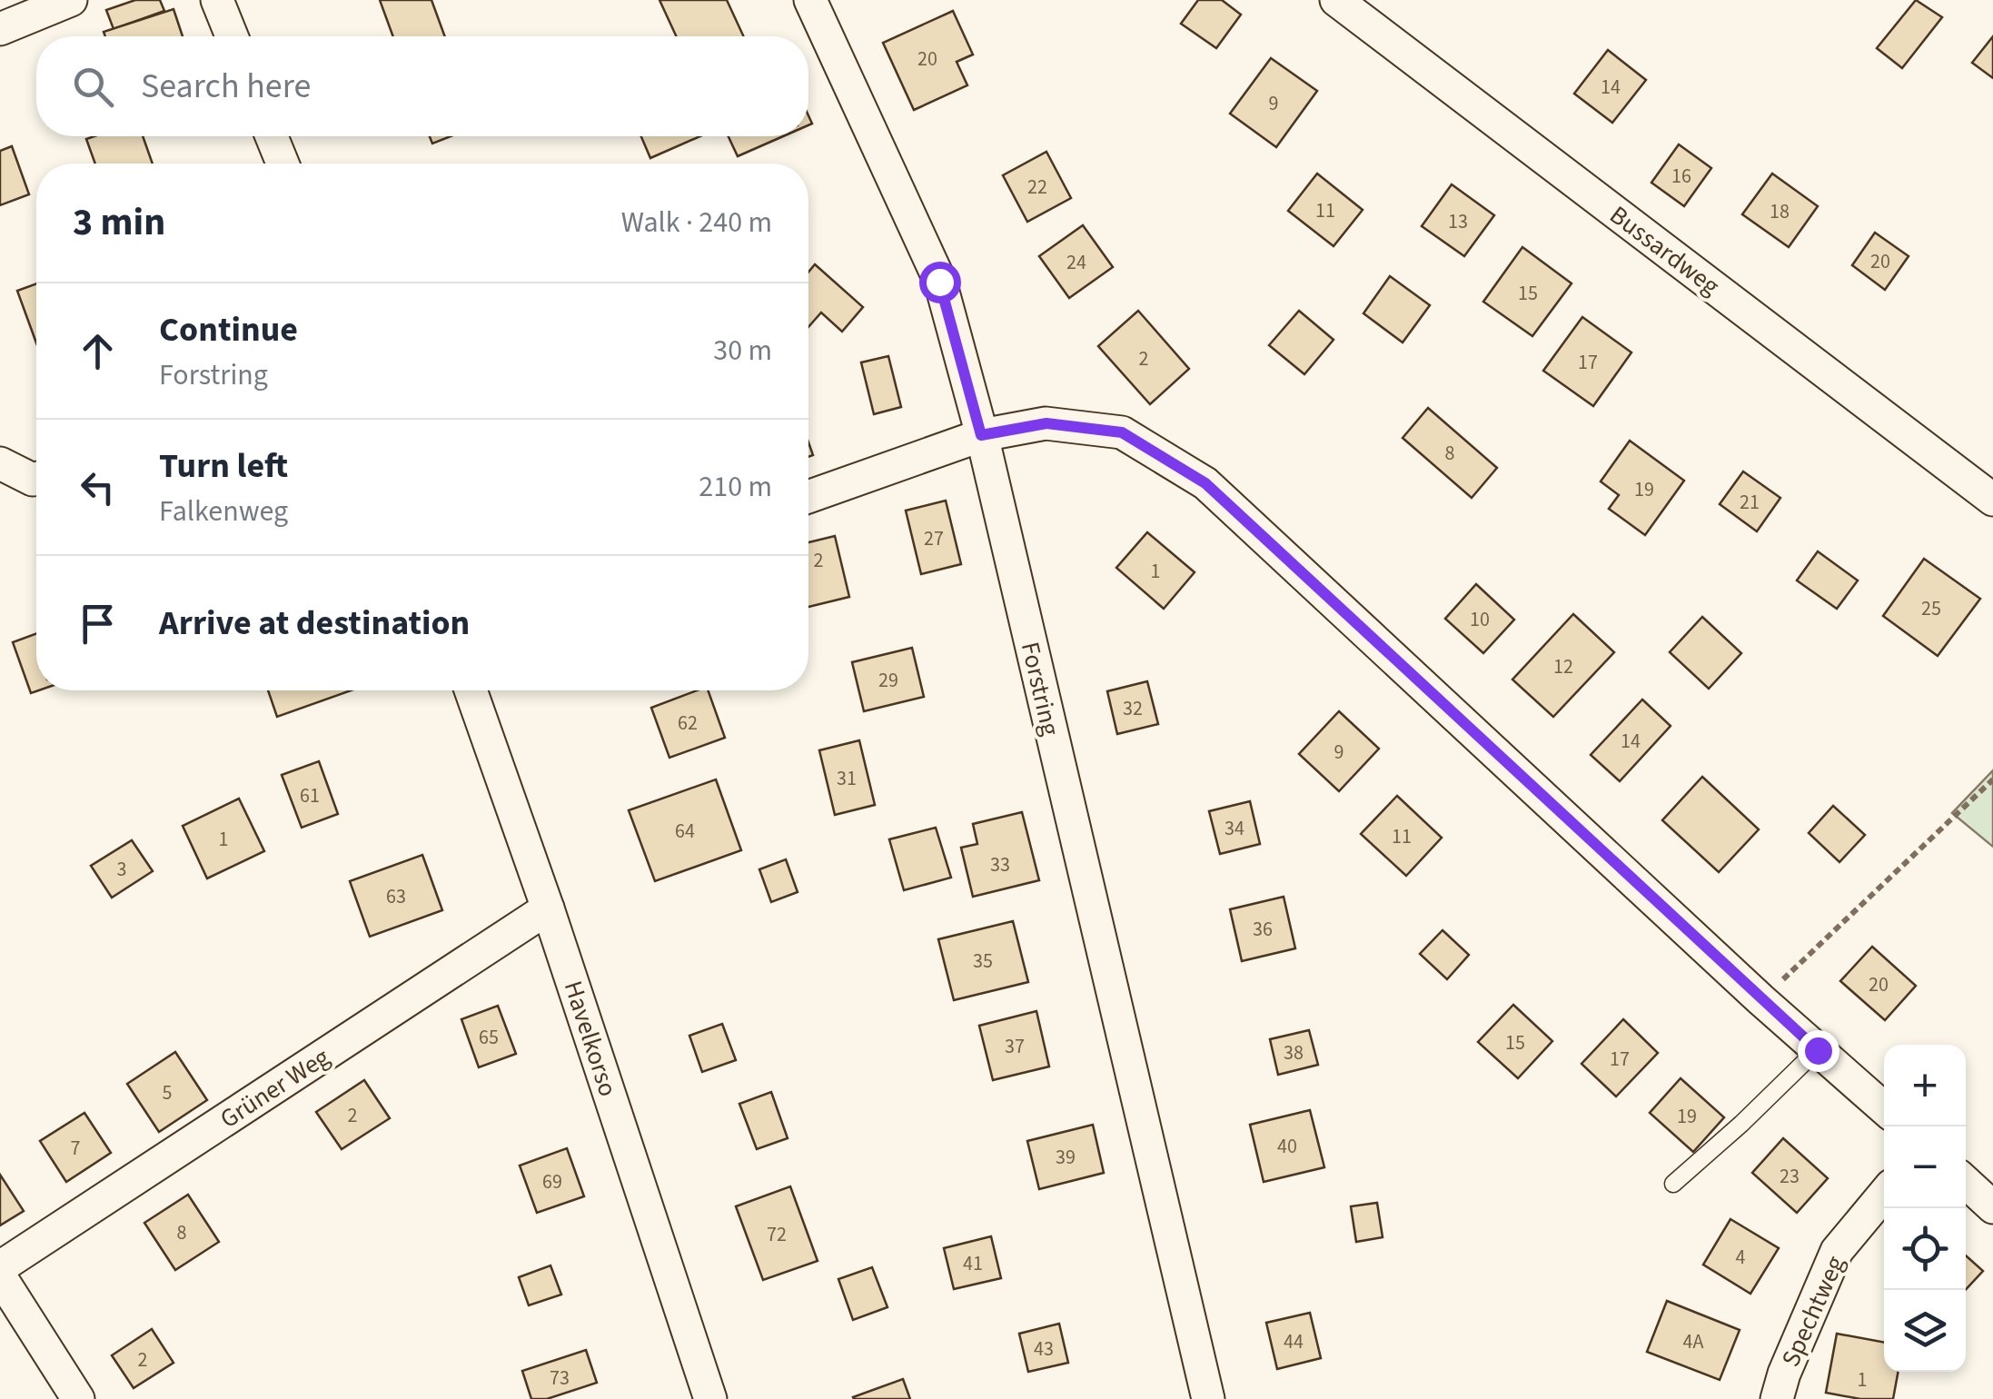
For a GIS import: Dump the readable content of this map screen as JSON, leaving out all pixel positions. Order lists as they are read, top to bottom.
{
  "streets": {
    "street": [
      "Bussardweg",
      "Forstring",
      "Havelkorso",
      "Grüner Weg",
      "Spechtweg"
    ]
  },
  "crossings": [
    ["Havelkorso", "Grüner Weg"]
  ],
  "house_numbers": [
    "20",
    "14",
    "9",
    "16",
    "22",
    "11",
    "18",
    "13",
    "20",
    "24",
    "15",
    "2",
    "17",
    "8",
    "19",
    "21",
    "27",
    "2",
    "1",
    "25",
    "10",
    "12",
    "29",
    "32",
    "62",
    "14",
    "9",
    "31",
    "61",
    "34",
    "64",
    "11",
    "1",
    "33",
    "3",
    "63",
    "36",
    "35",
    "20",
    "65",
    "15",
    "37",
    "38",
    "17",
    "5",
    "2",
    "19",
    "40",
    "7",
    "39",
    "23",
    "69",
    "8",
    "72",
    "4",
    "41",
    "44",
    "4A",
    "43",
    "2",
    "73",
    "1"
  ],
  "page": {
    "search": "Search here",
    "heading": ["3 min", "Walk · 240 m"],
    "list": [
      ["Continue", "Forstring", "30 m"],
      ["Turn left", "Falkenweg", "210 m"],
      "Arrive at destination"
    ],
    "map_buttons": ["+", "−"]
  }
}
